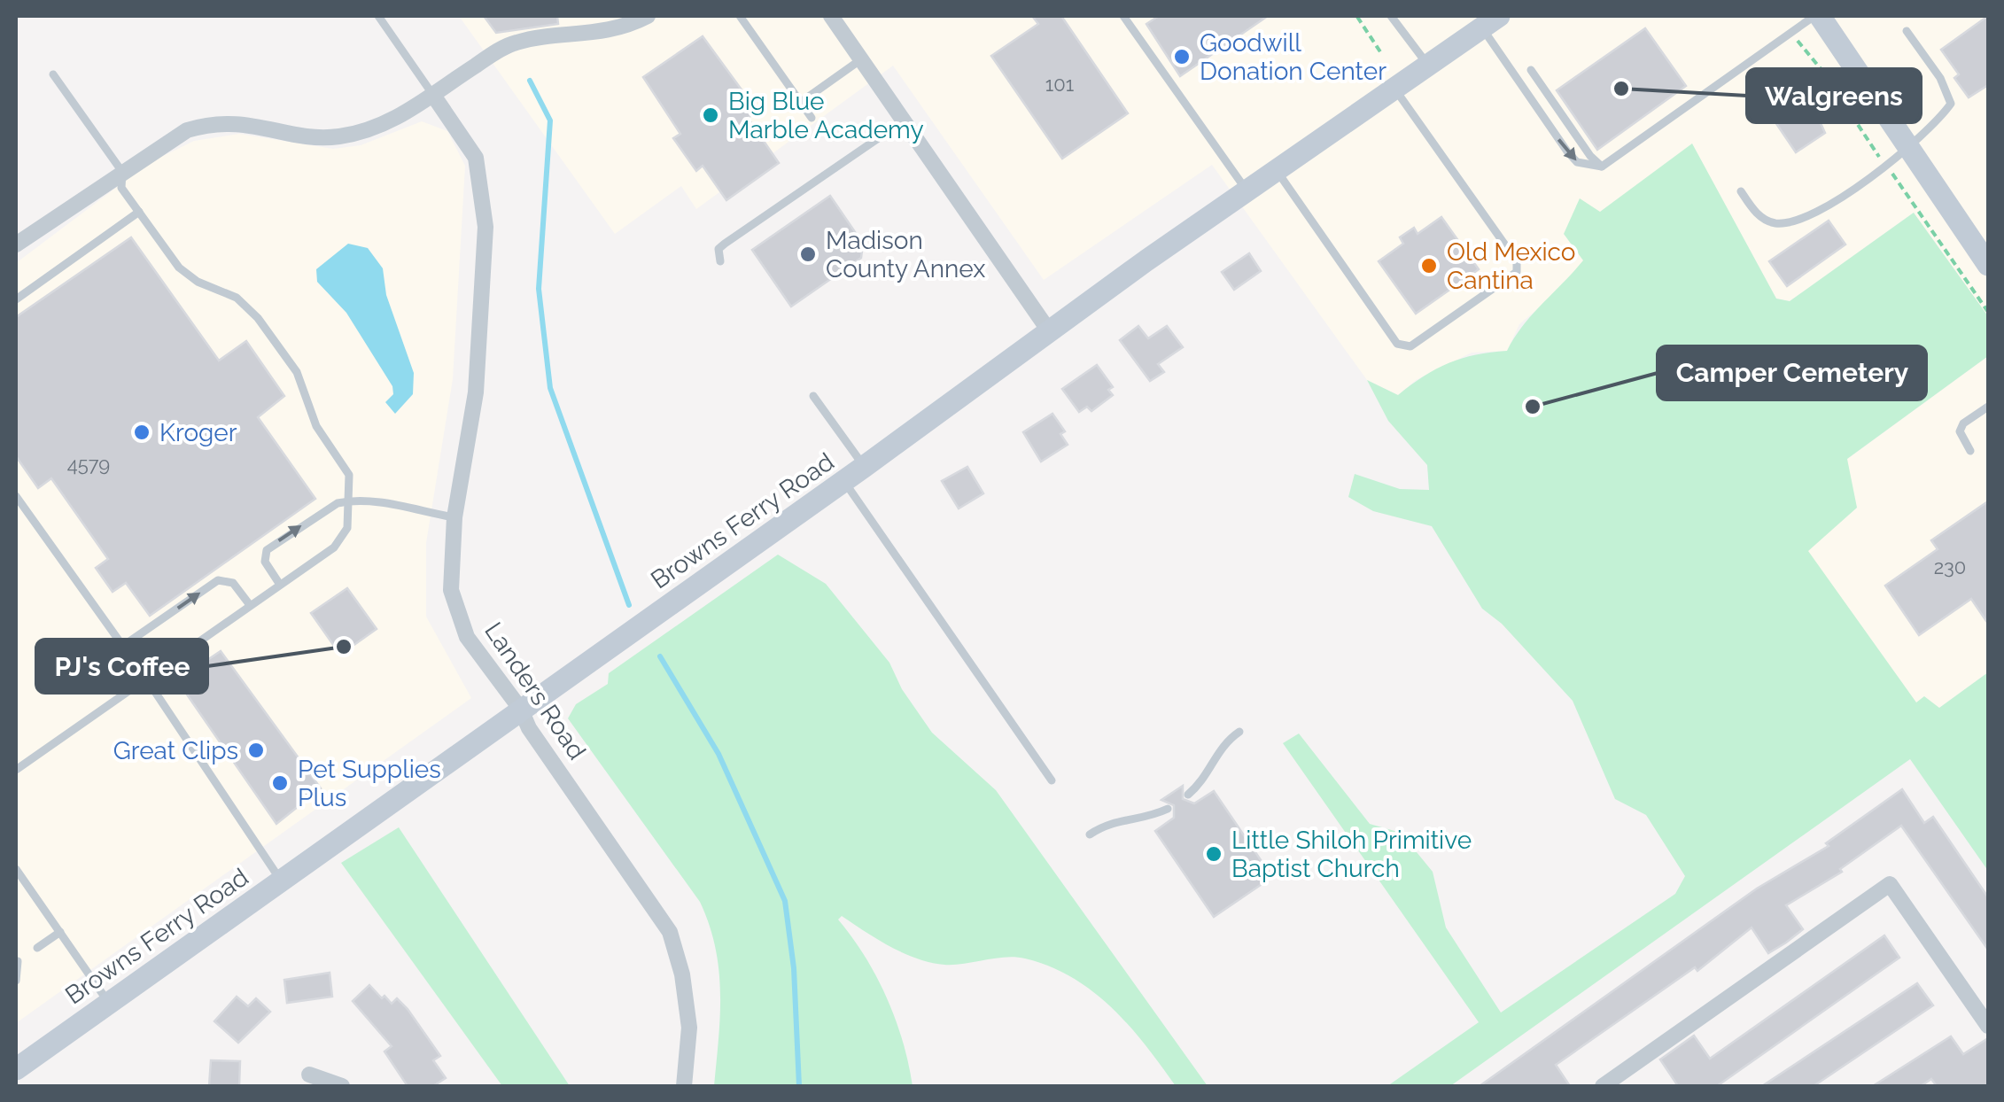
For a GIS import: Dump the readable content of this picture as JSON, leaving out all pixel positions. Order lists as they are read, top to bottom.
{
  "streets": {
    "main road": ["Browns Ferry Road"],
    "street": ["Landers Road"]
  },
  "crossings": [
    ["Browns Ferry Road", "Landers Road"]
  ],
  "places": [
    "Goodwill Donation Center",
    "Walgreens",
    "Big Blue Marble Academy",
    "Madison County Annex",
    "Old Mexico Cantina",
    "Camper Cemetery",
    "Kroger",
    "PJ's Coffee",
    "Great Clips",
    "Pet Supplies Plus",
    "Little Shiloh Primitive Baptist Church"
  ],
  "house_numbers": ["101", "4579", "230"]
}
